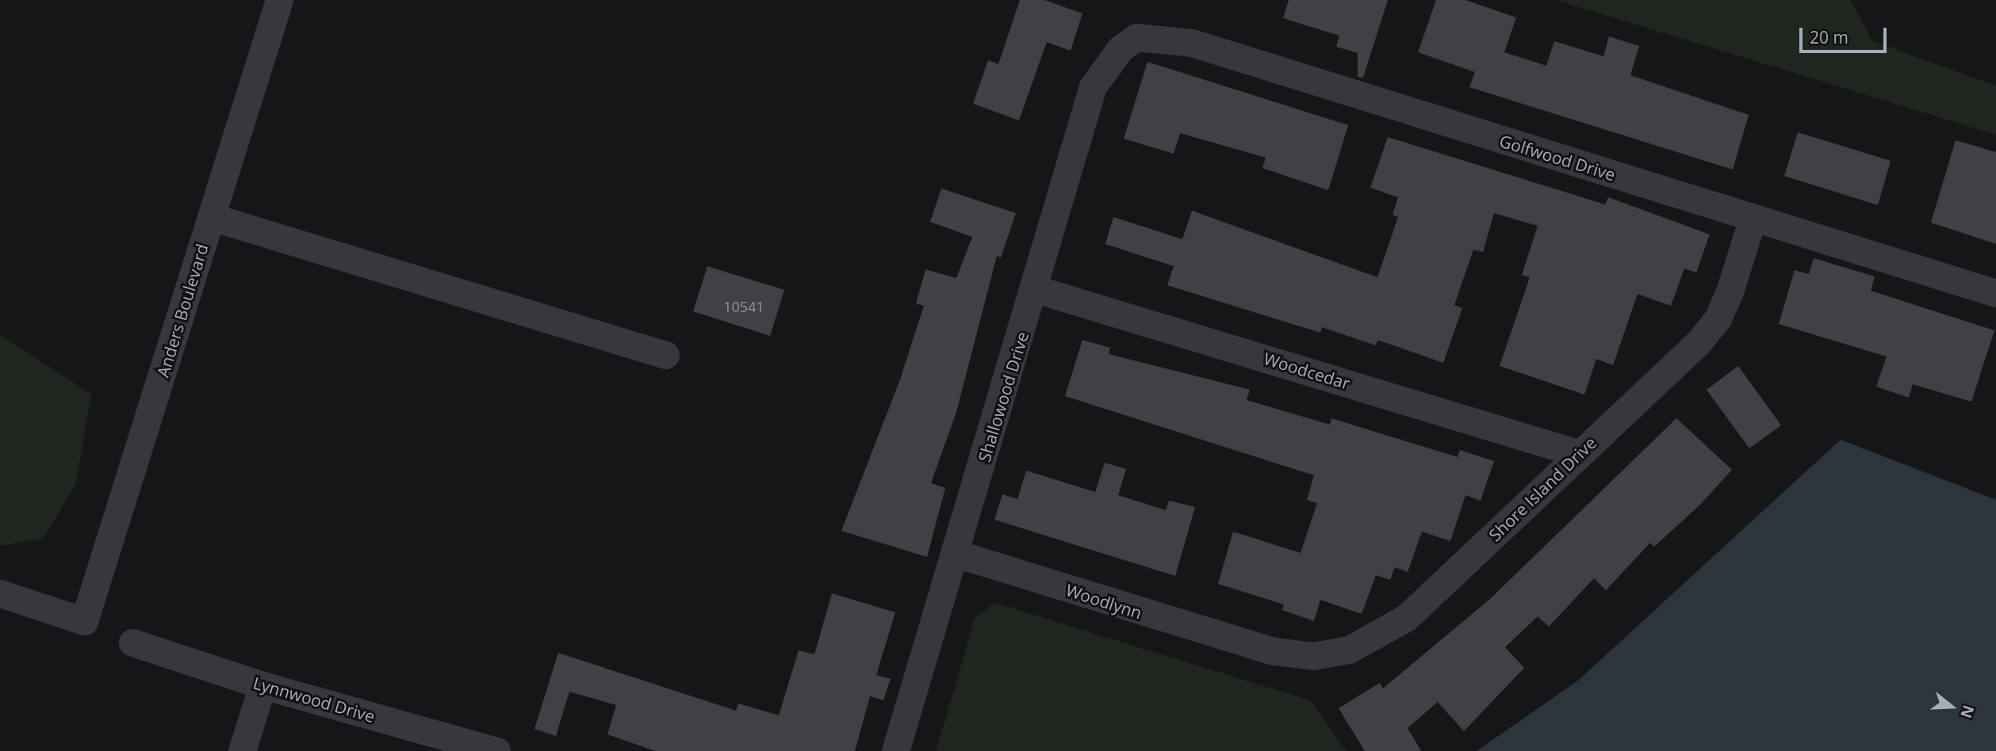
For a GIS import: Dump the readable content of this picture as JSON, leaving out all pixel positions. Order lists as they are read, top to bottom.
{
  "streets": {
    "street": [
      "Golfwood Drive",
      "Anders Boulevard",
      "Woodcedar",
      "Shallowood Drive",
      "Shore Island Drive",
      "Woodlynn",
      "Lynnwood Drive"
    ]
  },
  "crossings": [
    ["Golfwood Drive", "Shallowood Drive"],
    ["Golfwood Drive", "Shore Island Drive"],
    ["Woodcedar", "Shallowood Drive"],
    ["Woodcedar", "Shore Island Drive"],
    ["Shallowood Drive", "Woodlynn"],
    ["Shore Island Drive", "Woodlynn"]
  ],
  "house_numbers": ["10541"],
  "scale_bar": "20 m",
  "north": "right"
}
